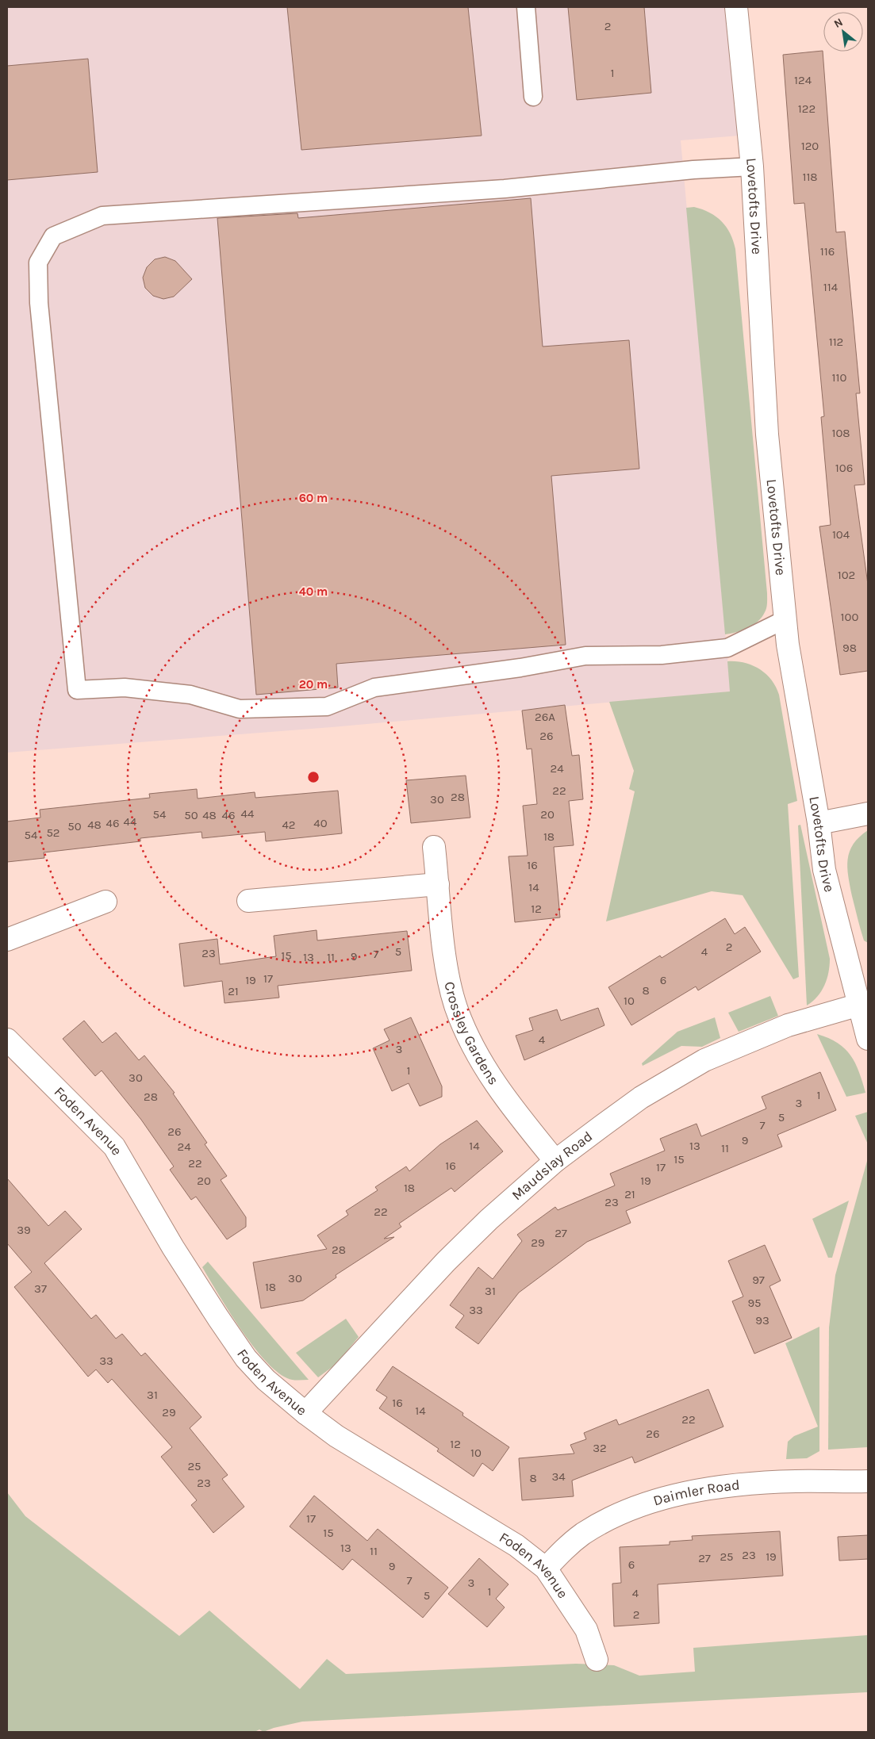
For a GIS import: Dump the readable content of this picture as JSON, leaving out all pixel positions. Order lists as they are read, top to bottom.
{
  "streets": {
    "street": [
      "Lovetofts Drive",
      "Crossley Gardens",
      "Foden Avenue",
      "Maudslay Road",
      "Daimler Road"
    ]
  },
  "crossings": [
    ["Lovetofts Drive", "Maudslay Road"],
    ["Crossley Gardens", "Maudslay Road"],
    ["Foden Avenue", "Maudslay Road"],
    ["Foden Avenue", "Daimler Road"]
  ],
  "house_numbers": [
    "2",
    "1",
    "124",
    "122",
    "120",
    "118",
    "116",
    "114",
    "112",
    "110",
    "108",
    "106",
    "104",
    "102",
    "100",
    "98",
    "26A",
    "26",
    "24",
    "22",
    "28",
    "30",
    "44",
    "54",
    "20",
    "50",
    "48",
    "46",
    "44",
    "46",
    "40",
    "48",
    "42",
    "50",
    "52",
    "54",
    "18",
    "16",
    "14",
    "12",
    "2",
    "5",
    "4",
    "23",
    "7",
    "15",
    "9",
    "13",
    "11",
    "17",
    "19",
    "6",
    "8",
    "21",
    "10",
    "4",
    "3",
    "1",
    "30",
    "1",
    "28",
    "3",
    "5",
    "7",
    "26",
    "9",
    "14",
    "13",
    "24",
    "11",
    "15",
    "22",
    "16",
    "17",
    "20",
    "19",
    "18",
    "21",
    "23",
    "22",
    "39",
    "27",
    "29",
    "28",
    "30",
    "97",
    "18",
    "37",
    "31",
    "95",
    "33",
    "93",
    "33",
    "31",
    "16",
    "14",
    "29",
    "22",
    "26",
    "12",
    "32",
    "10",
    "25",
    "34",
    "8",
    "23",
    "17",
    "15",
    "13",
    "11",
    "23",
    "25",
    "19",
    "27",
    "6",
    "9",
    "7",
    "3",
    "1",
    "4",
    "5",
    "2"
  ],
  "north": "top left",
  "rings": ["60 m", "40 m", "20 m"]
}
